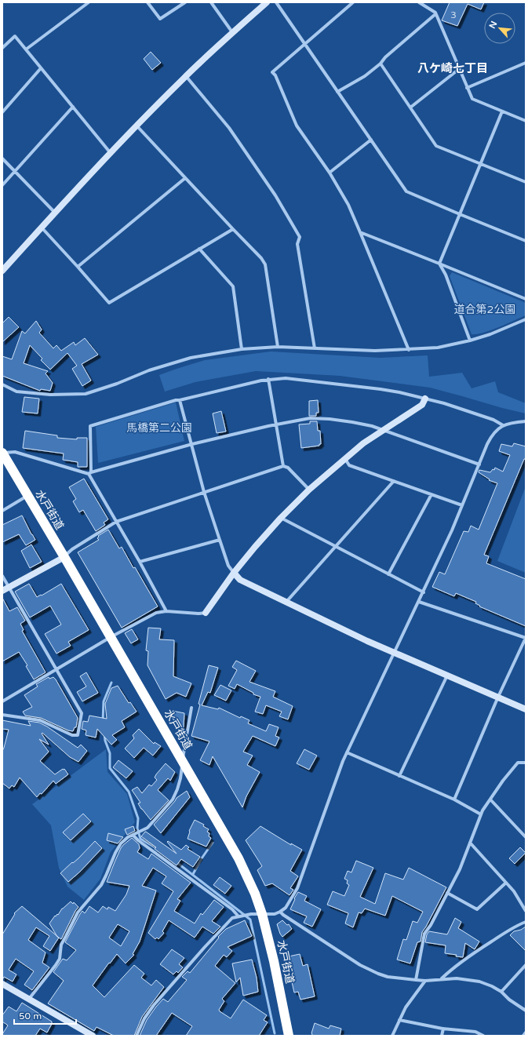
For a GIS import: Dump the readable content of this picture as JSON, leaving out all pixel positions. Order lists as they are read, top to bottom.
{
  "streets": {
    "highway": ["水戸街道"]
  },
  "districts": ["八ケ崎七丁目"],
  "parks": ["道合第2公園", "馬橋第二公園"],
  "house_numbers": ["3"],
  "scale_bar": "50 m",
  "north": "top left"
}
